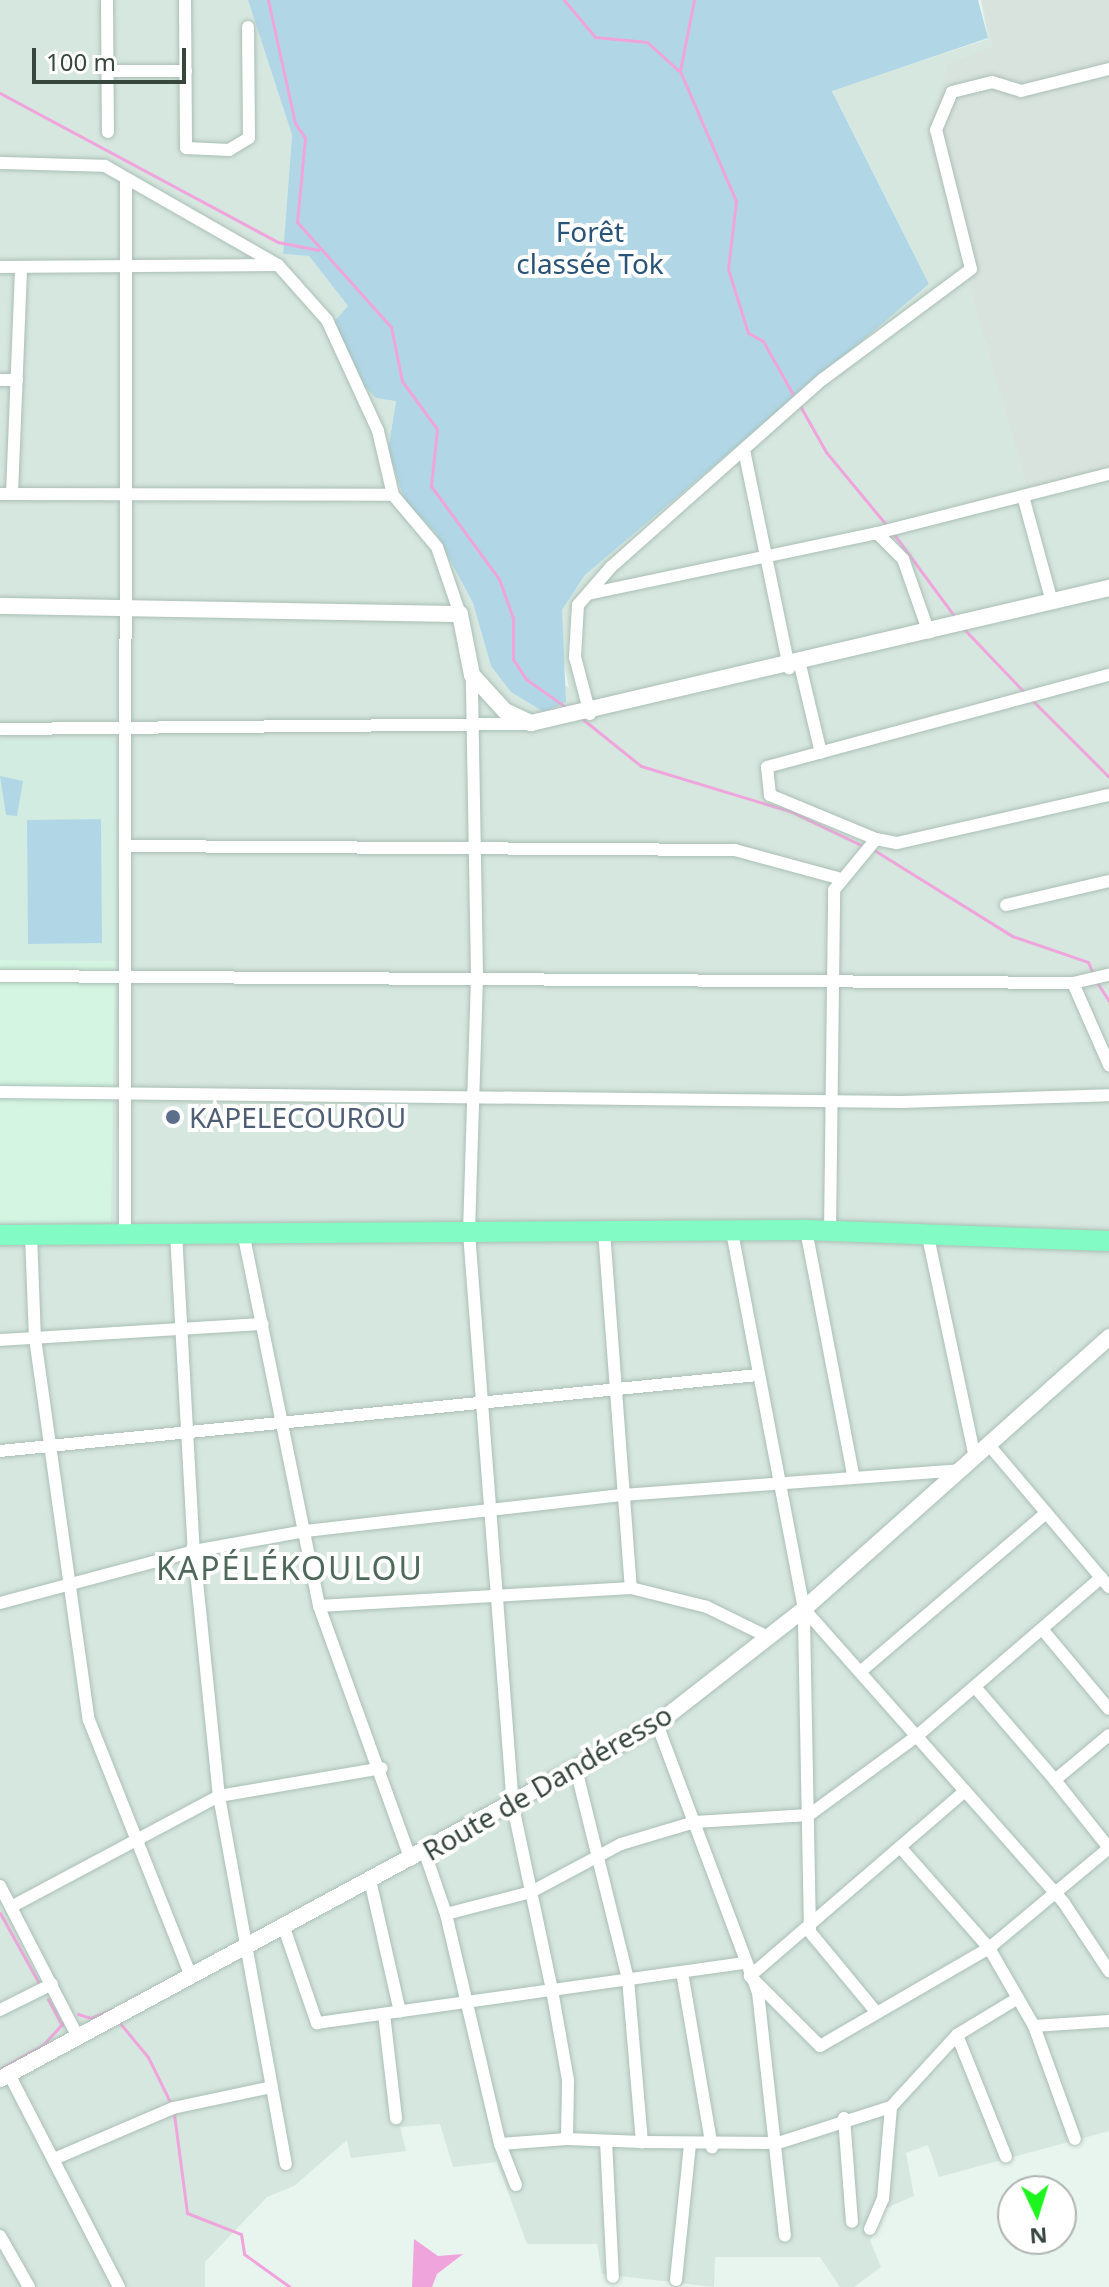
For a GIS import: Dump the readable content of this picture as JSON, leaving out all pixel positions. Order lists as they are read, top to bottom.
{
  "streets": {
    "street": ["Route de Dandéresso"]
  },
  "districts": ["KAPÉLÉKOULOU"],
  "parks": ["Forêt classée Tok"],
  "places": ["KAPELECOUROU"],
  "scale_bar": "100 m",
  "north": "bottom"
}
